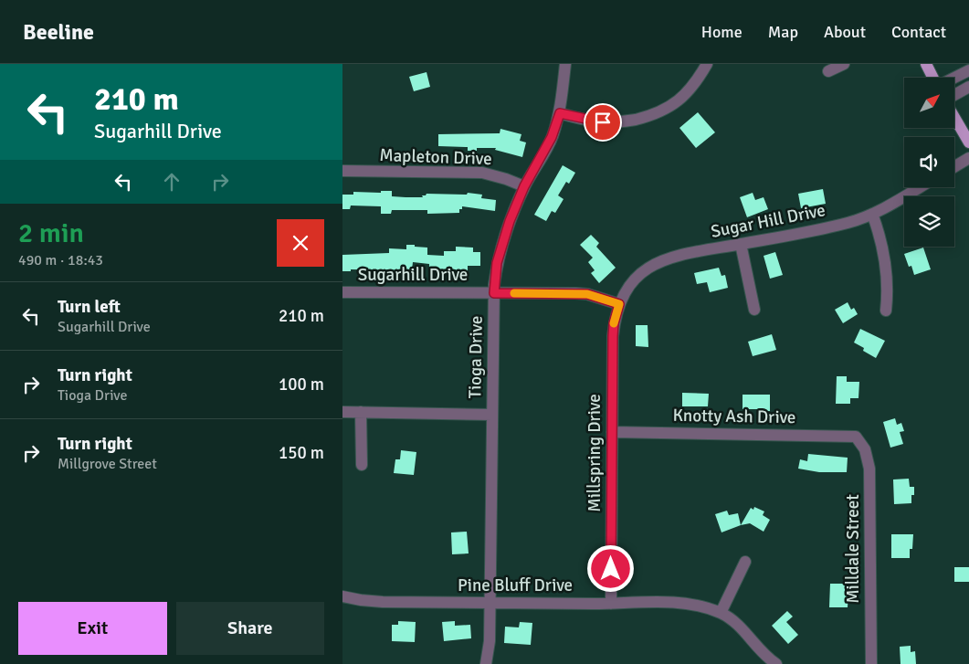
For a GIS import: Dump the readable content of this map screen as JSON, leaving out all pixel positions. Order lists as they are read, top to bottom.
{
  "streets": {
    "street": [
      "Mapleton Drive",
      "Sugar Hill Drive",
      "Sugarhill Drive",
      "Tioga Drive",
      "Knotty Ash Drive",
      "Millspring Drive",
      "Milldale Street",
      "Pine Bluff Drive"
    ]
  },
  "crossings": [
    ["Mapleton Drive", "Tioga Drive"],
    ["Sugar Hill Drive", "Sugarhill Drive"],
    ["Sugar Hill Drive", "Millspring Drive"],
    ["Sugarhill Drive", "Tioga Drive"],
    ["Sugarhill Drive", "Millspring Drive"],
    ["Tioga Drive", "Pine Bluff Drive"],
    ["Knotty Ash Drive", "Millspring Drive"],
    ["Knotty Ash Drive", "Milldale Street"],
    ["Millspring Drive", "Pine Bluff Drive"]
  ],
  "north": "top right",
  "page": {
    "header": "Beeline",
    "nav": [
      "Home",
      "Map",
      "About",
      "Contact"
    ],
    "turn": ["210 m", "Sugarhill Drive"],
    "heading": ["2 min", "490 m · 18:43"],
    "list": [
      {
        "name": "Turn left",
        "note": "Sugarhill Drive",
        "value": "210 m"
      },
      {
        "name": "Turn right",
        "note": "Tioga Drive",
        "value": "100 m"
      },
      {
        "name": "Turn right",
        "note": "Millgrove Street",
        "value": "150 m"
      }
    ],
    "buttons": ["Exit", "Share"]
  }
}
